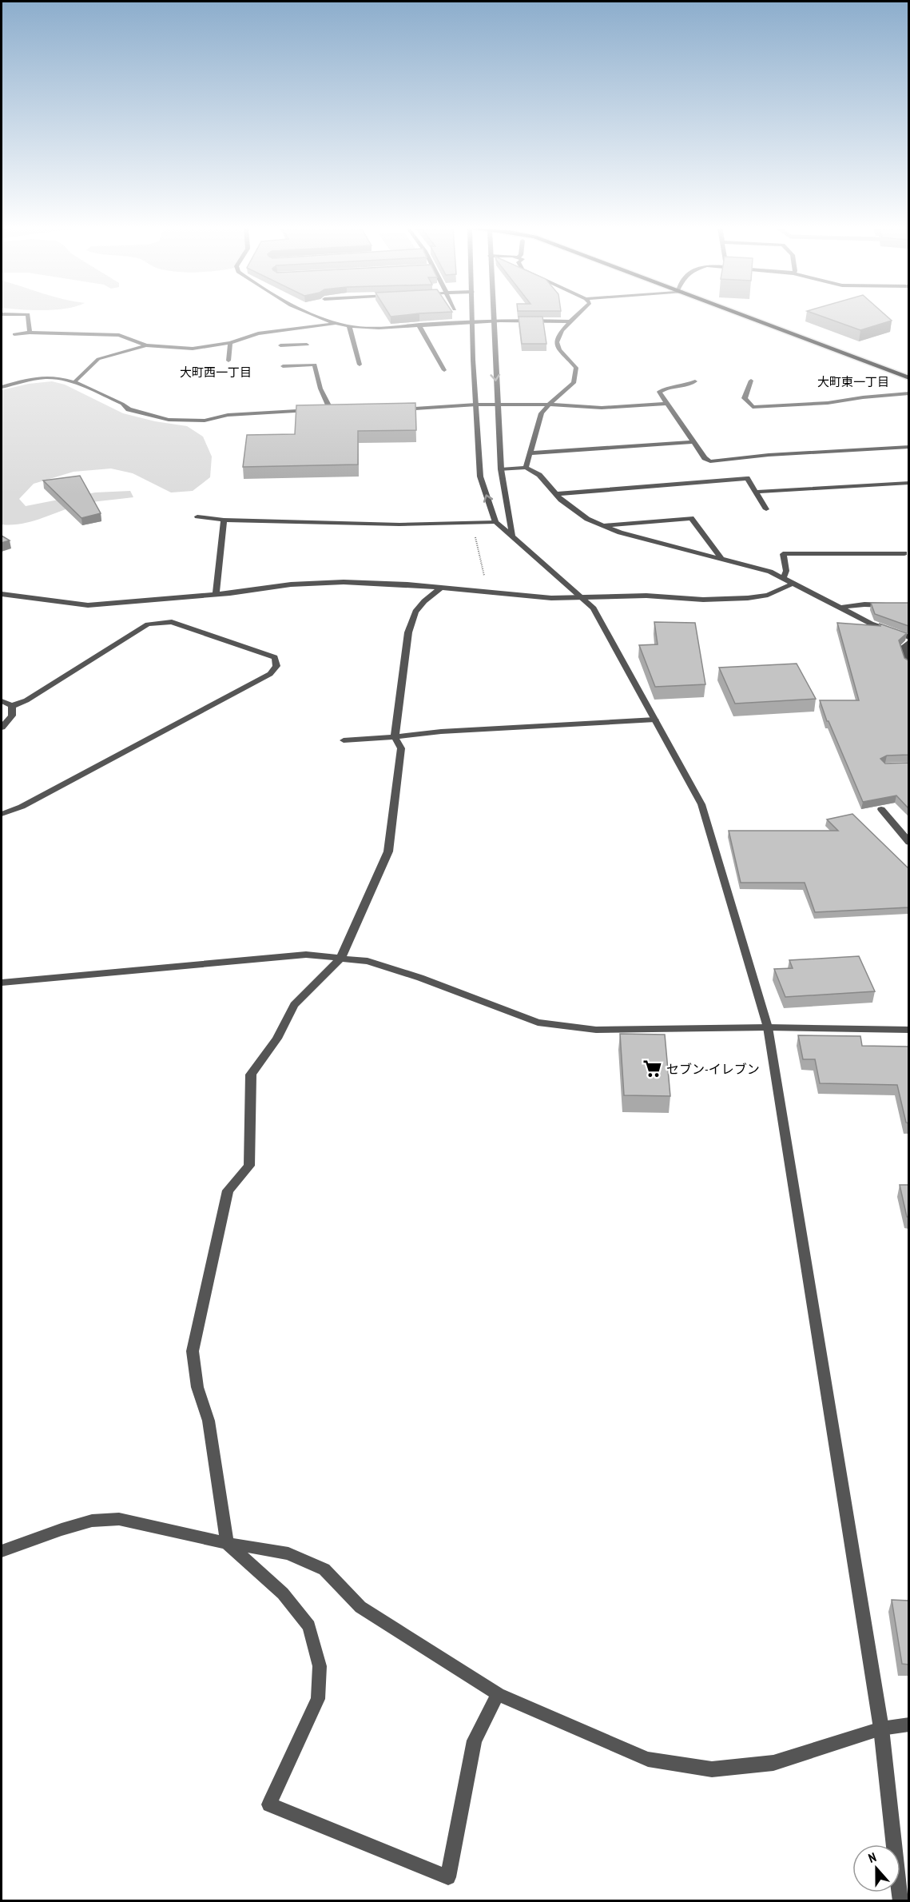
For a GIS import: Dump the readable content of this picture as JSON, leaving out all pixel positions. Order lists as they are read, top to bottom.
{
  "districts": ["大町西一丁目", "大町東一丁目"],
  "places": {
    "supermarket": ["セブン-イレブン"]
  },
  "north": "top"
}
